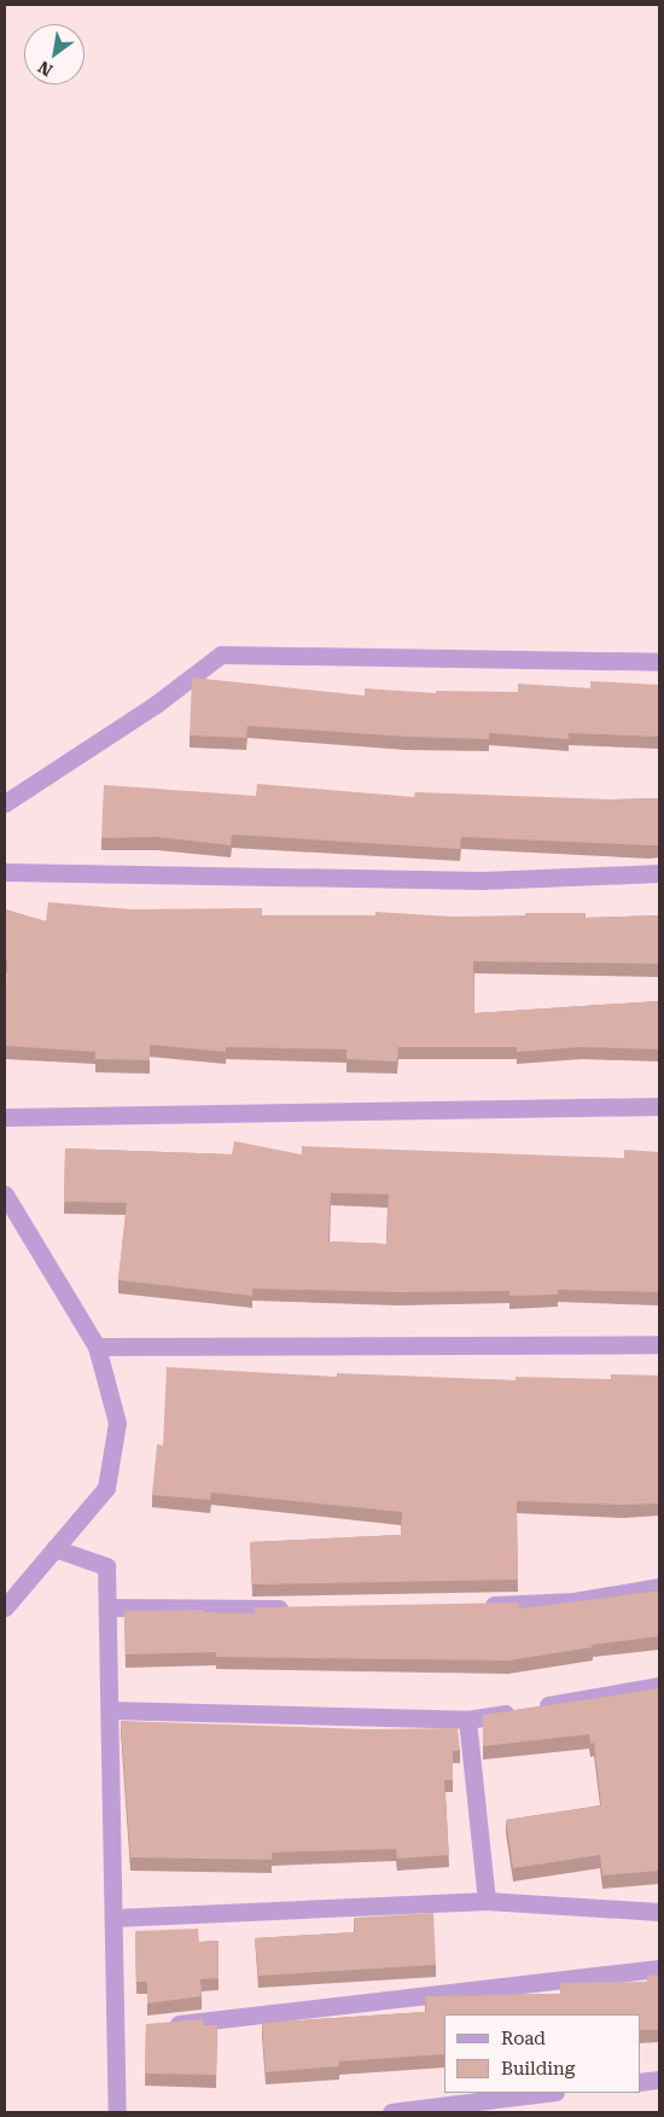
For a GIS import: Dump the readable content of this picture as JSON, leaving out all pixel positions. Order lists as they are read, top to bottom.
{
  "legend": ["Road", "Building"],
  "north": "bottom left"
}
